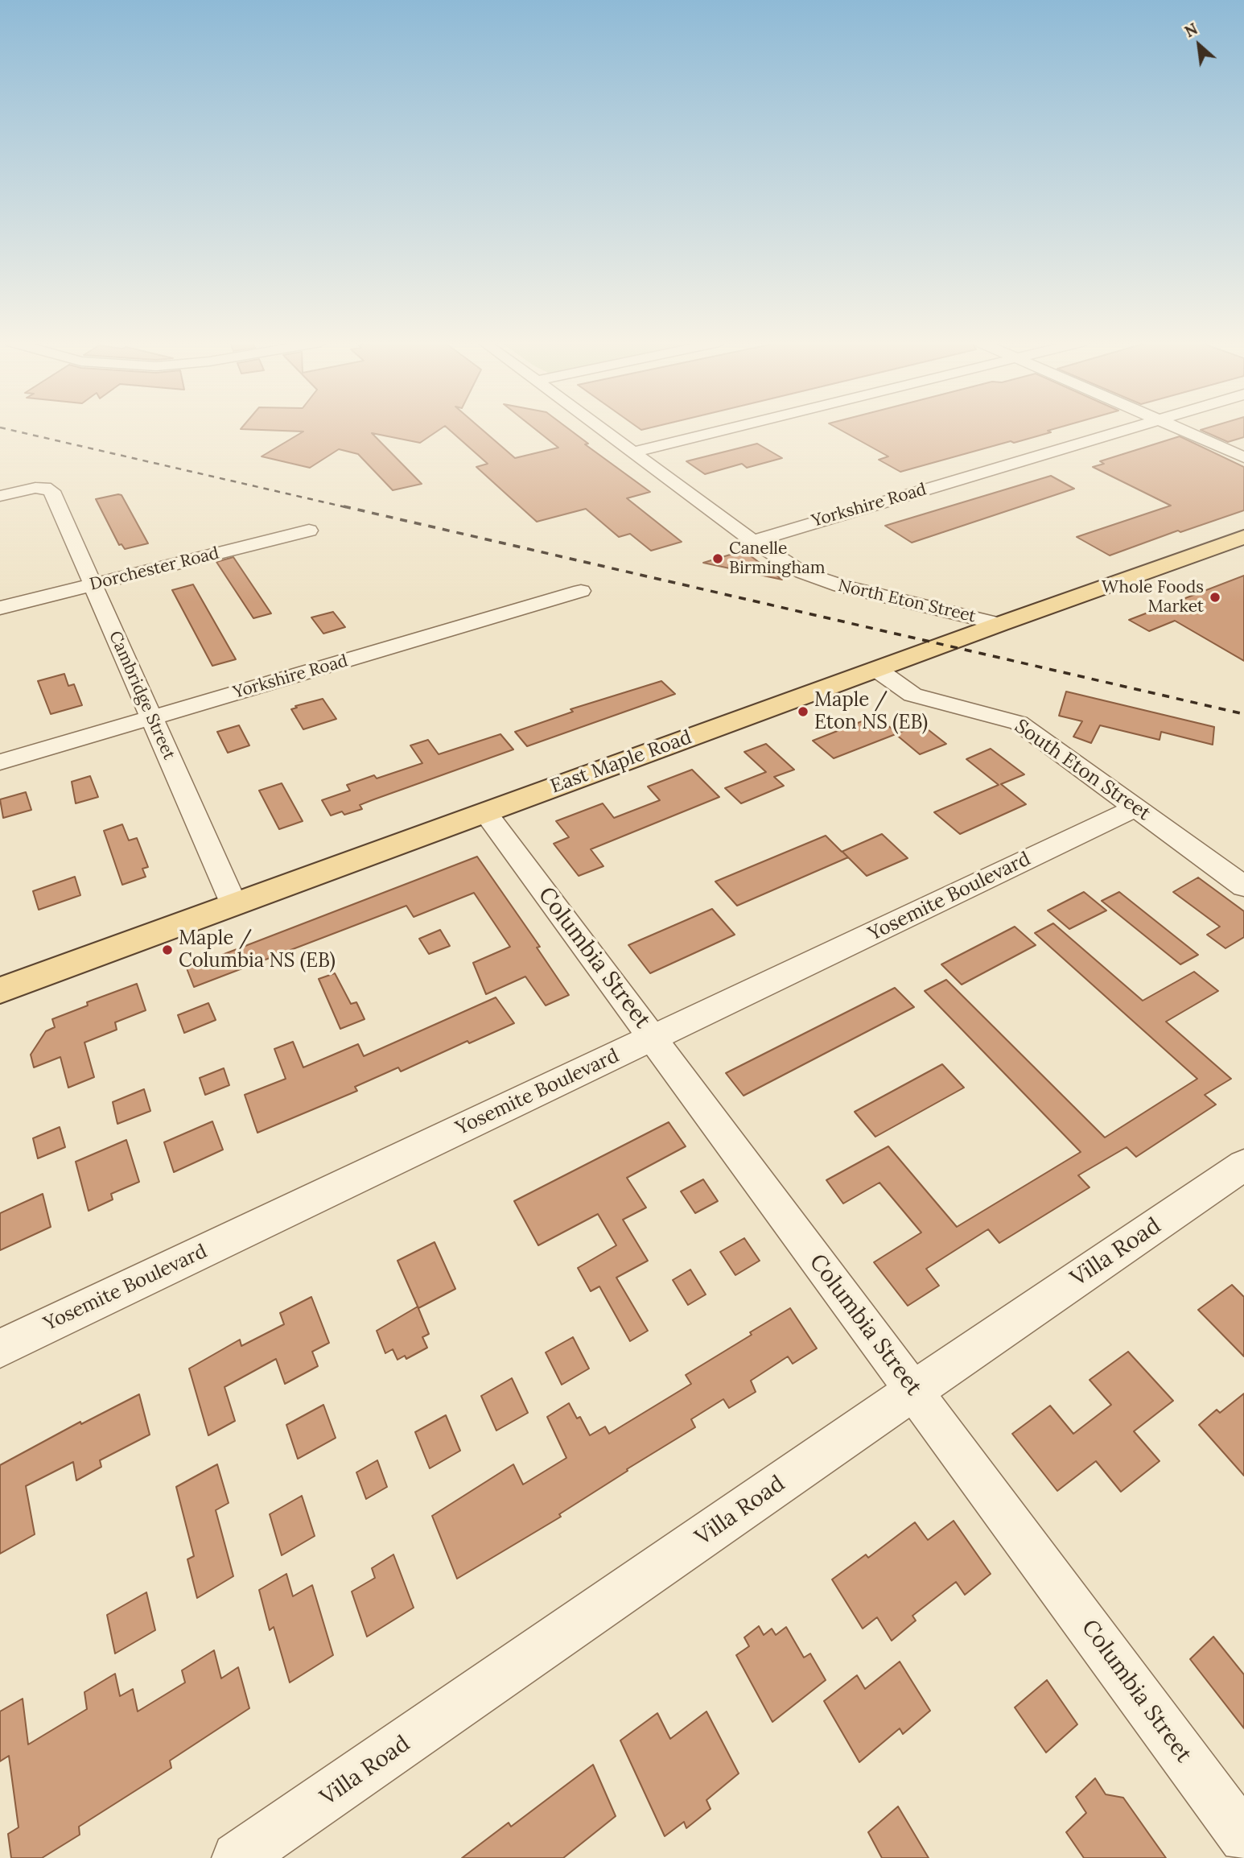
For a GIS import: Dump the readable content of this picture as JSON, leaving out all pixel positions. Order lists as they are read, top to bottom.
{
  "streets": {
    "main road": ["East Maple Road"],
    "street": [
      "Yorkshire Road",
      "Dorchester Road",
      "North Eton Street",
      "Cambridge Street",
      "South Eton Street",
      "Yosemite Boulevard",
      "Columbia Street",
      "Villa Road"
    ]
  },
  "crossings": [
    ["Yorkshire Road", "North Eton Street"],
    ["Yorkshire Road", "Cambridge Street"],
    ["Dorchester Road", "Cambridge Street"],
    ["North Eton Street", "East Maple Road"],
    ["Cambridge Street", "East Maple Road"],
    ["East Maple Road", "South Eton Street"],
    ["East Maple Road", "Columbia Street"],
    ["South Eton Street", "Yosemite Boulevard"],
    ["Yosemite Boulevard", "Columbia Street"],
    ["Columbia Street", "Villa Road"]
  ],
  "places": [
    "Canelle Birmingham",
    "Whole Foods Market",
    "Maple / Eton NS (EB)",
    "Maple / Columbia NS (EB)"
  ],
  "north": "top left"
}
